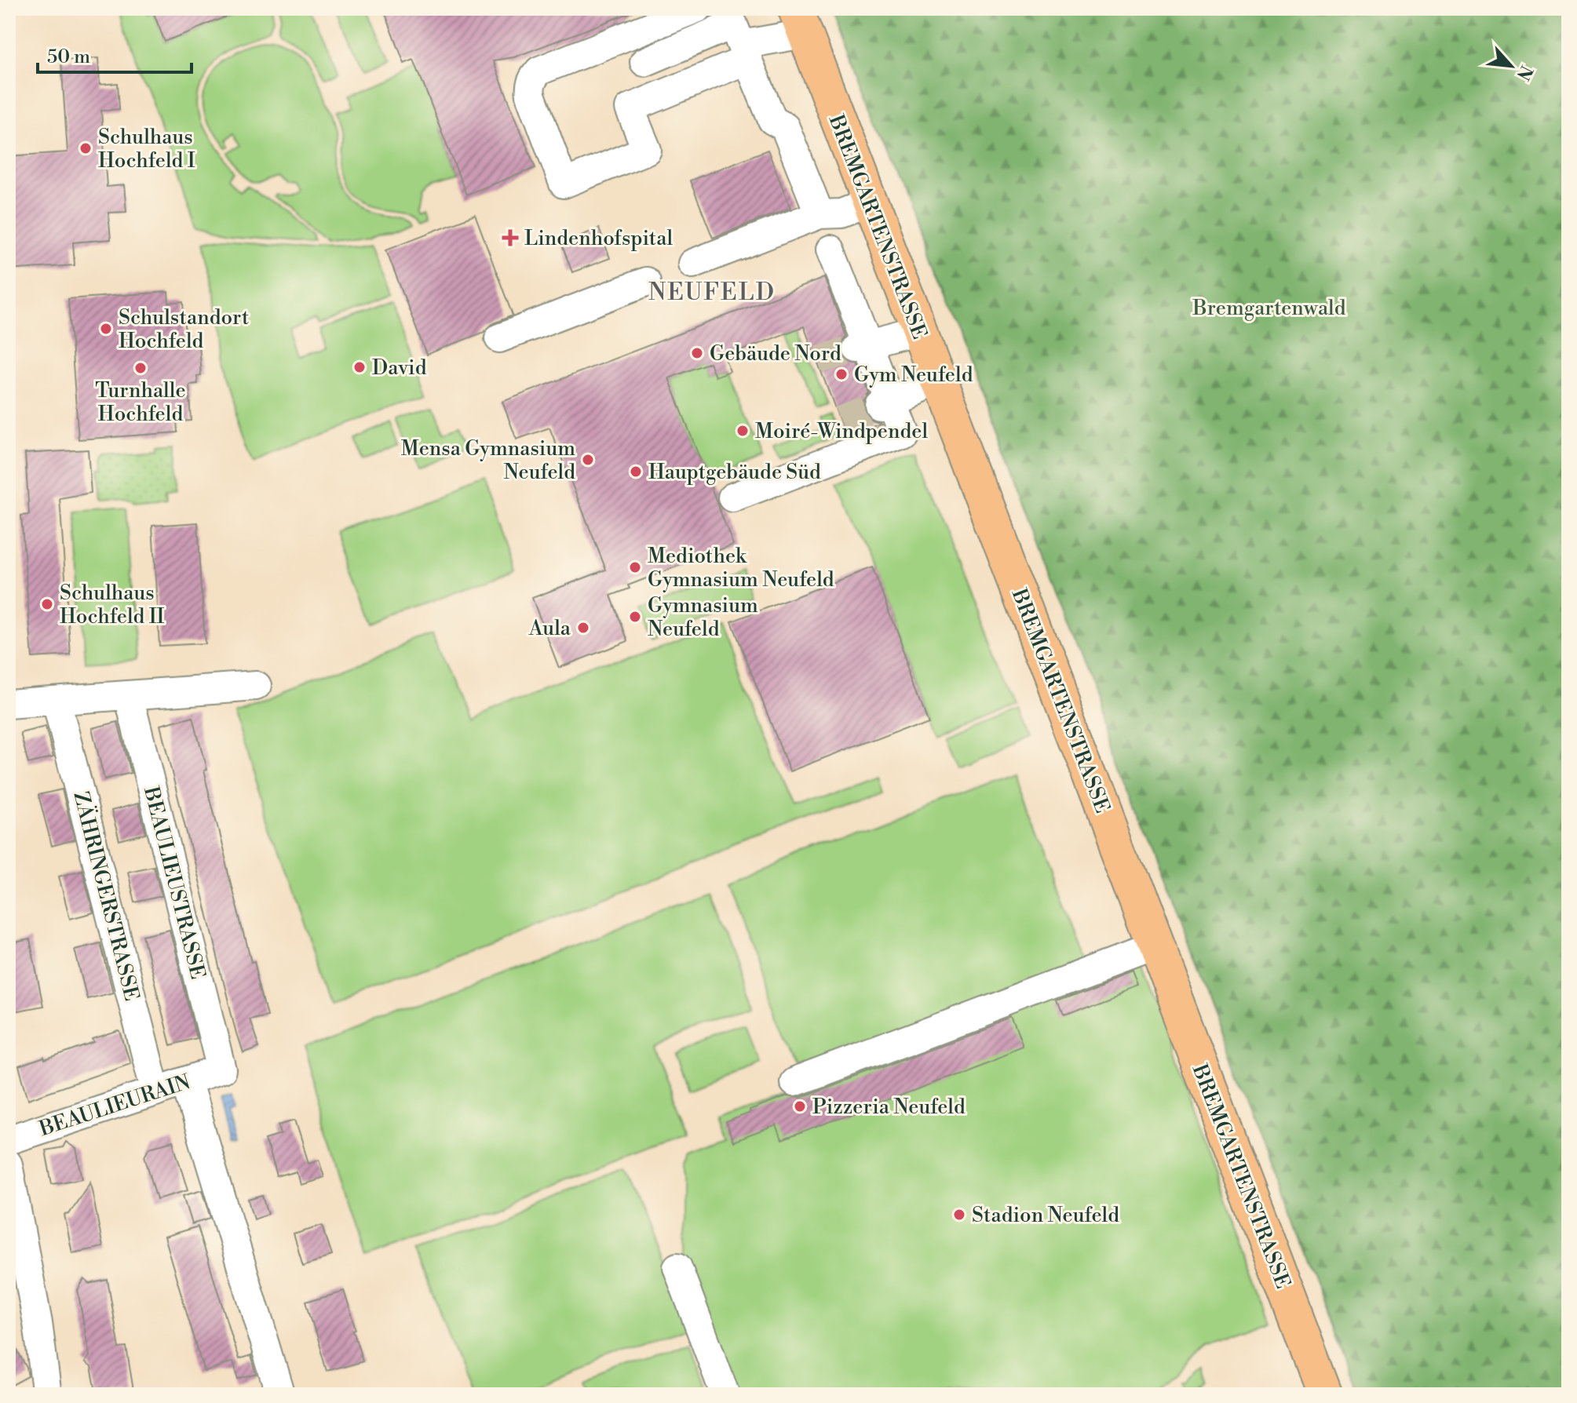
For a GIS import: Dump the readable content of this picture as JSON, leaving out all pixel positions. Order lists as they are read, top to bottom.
{
  "streets": {
    "main road": ["BREMGARTENSTRASSE"],
    "street": ["BEAULIEUSTRASSE", "ZÄHRINGERSTRASSE", "BEAULIEURAIN"]
  },
  "crossings": [
    ["BEAULIEUSTRASSE", "BEAULIEURAIN"],
    ["ZÄHRINGERSTRASSE", "BEAULIEURAIN"]
  ],
  "districts": ["NEUFELD"],
  "parks": ["Bremgartenwald"],
  "places": {
    "other": [
      "Schulhaus Hochfeld I",
      "Schulstandort Hochfeld",
      "Gebäude Nord",
      "David",
      "Turnhalle Hochfeld",
      "Gym Neufeld",
      "Moiré-Windpendel",
      "Mensa Gymnasium Neufeld",
      "Hauptgebäude Süd",
      "Mediothek Gymnasium Neufeld",
      "Schulhaus Hochfeld II",
      "Gymnasium Neufeld",
      "Aula",
      "Pizzeria Neufeld",
      "Stadion Neufeld"
    ],
    "health": ["Lindenhofspital"]
  },
  "scale_bar": "50 m",
  "north": "bottom right"
}
